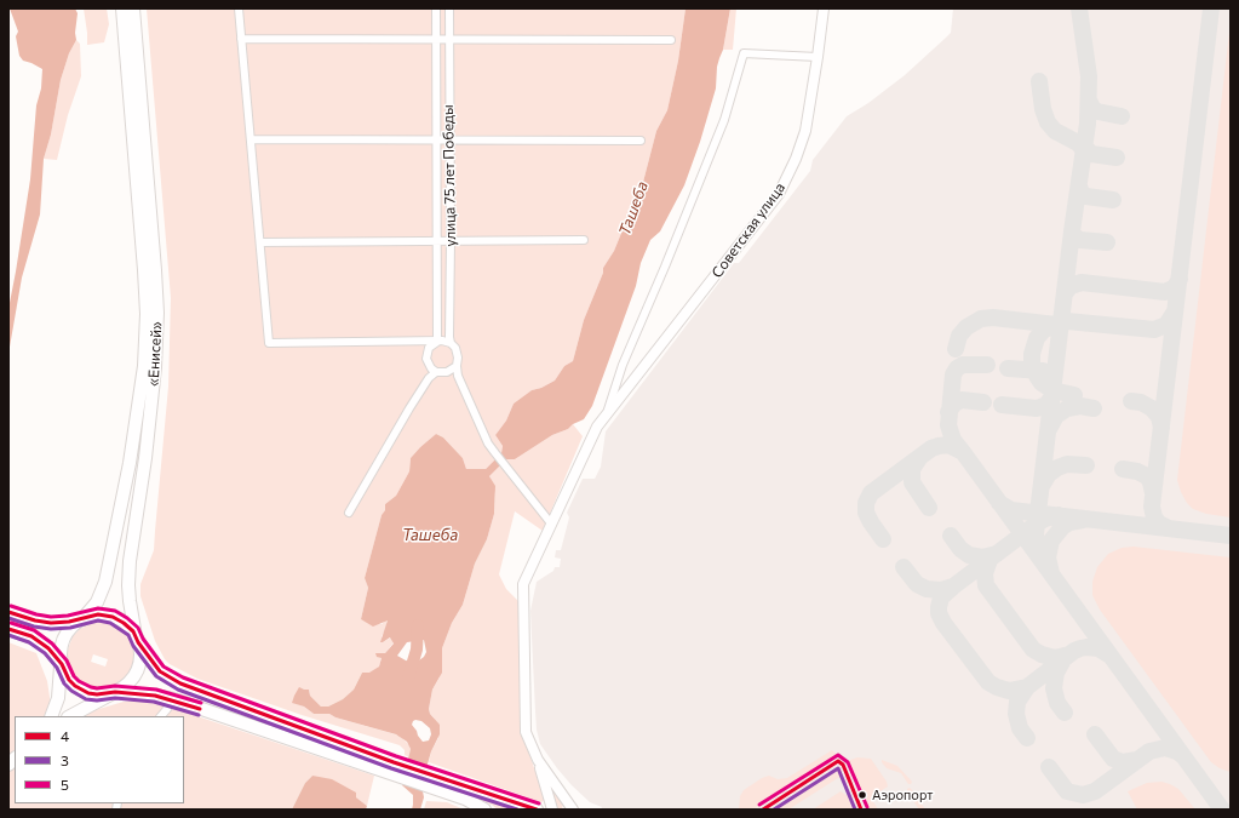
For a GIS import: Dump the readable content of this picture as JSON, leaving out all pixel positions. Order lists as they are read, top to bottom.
{
  "streets": {
    "main road": ["«Енисей»"],
    "street": ["улица 75 лет Победы", "Советская улица"]
  },
  "water": ["Ташеба"],
  "places": ["Аэропорт"],
  "lines": ["transit line 5", "transit line 4", "transit line 3"],
  "legend": ["4", "3", "5"]
}
